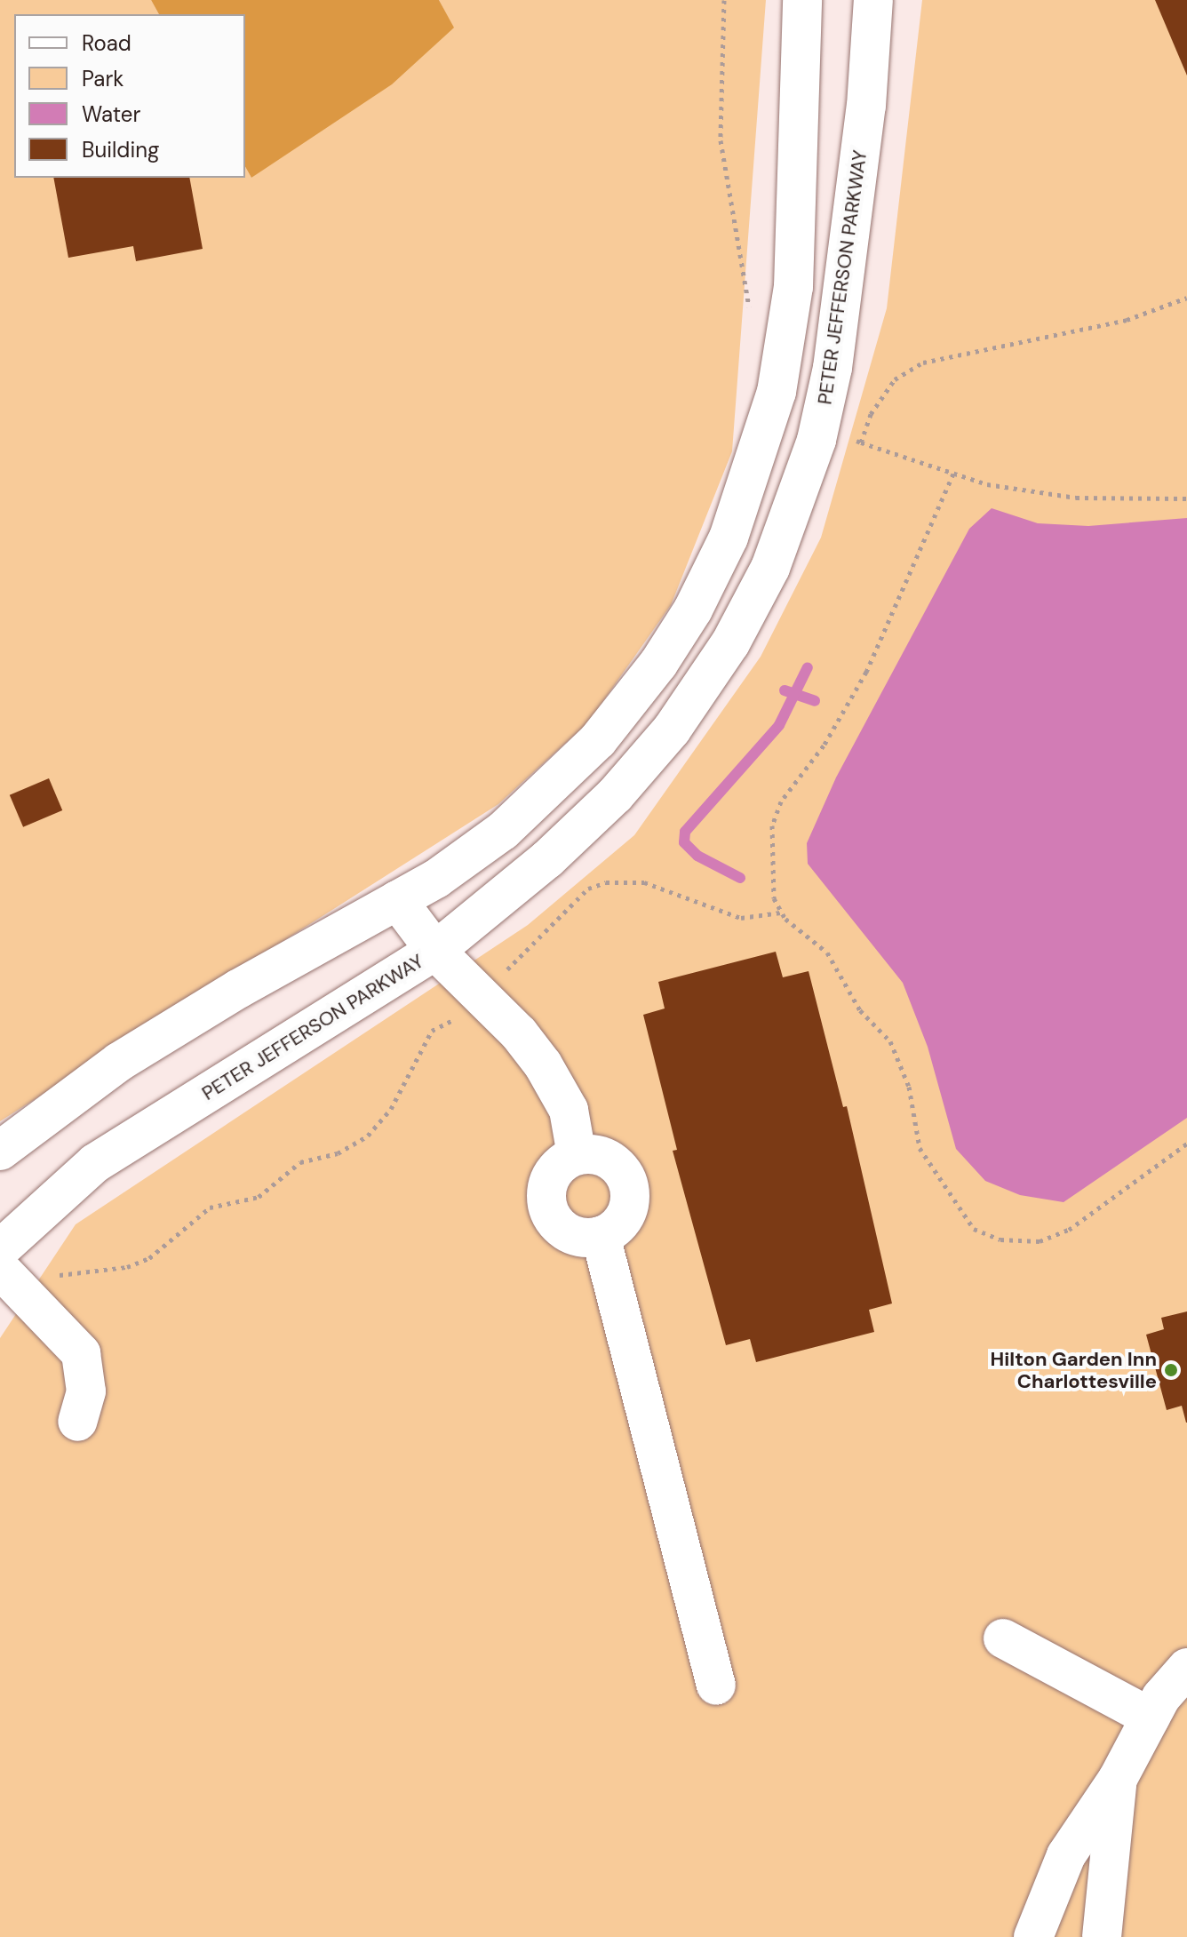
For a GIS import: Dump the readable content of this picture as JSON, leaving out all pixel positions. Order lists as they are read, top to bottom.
{
  "streets": {
    "street": ["PETER JEFFERSON PARKWAY"]
  },
  "places": ["Hilton Garden Inn Charlottesville"],
  "legend": [
    "Road",
    "Park",
    "Water",
    "Building"
  ]
}
